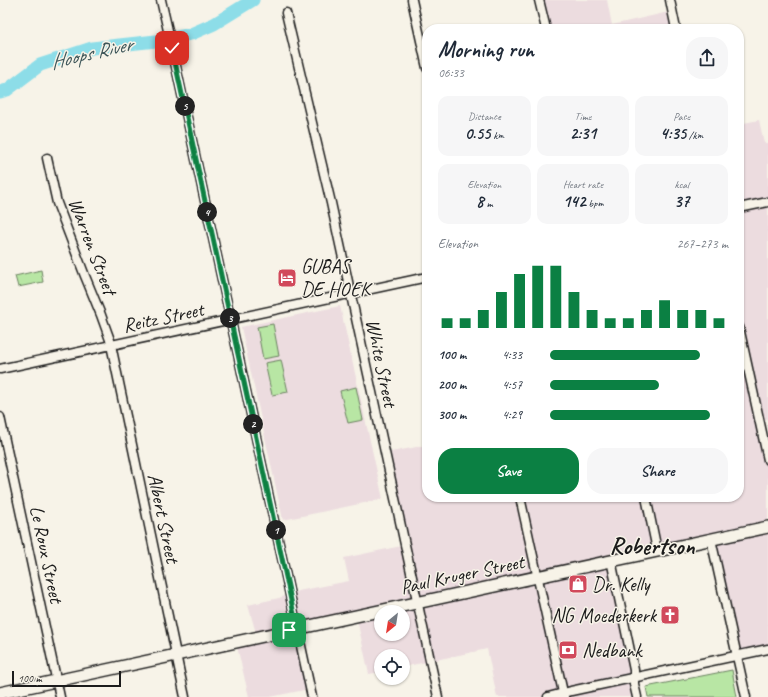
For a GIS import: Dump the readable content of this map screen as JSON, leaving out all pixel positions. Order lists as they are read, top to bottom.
{
  "streets": {
    "street": [
      "Warren Street",
      "Reitz Street",
      "White Street",
      "Albert Street",
      "Le Roux Street",
      "Paul Kruger Street"
    ]
  },
  "crossings": [
    ["Warren Street", "Reitz Street"],
    ["Warren Street", "Albert Street"],
    ["Reitz Street", "White Street"],
    ["Reitz Street", "Albert Street"],
    ["White Street", "Paul Kruger Street"],
    ["Albert Street", "Paul Kruger Street"],
    ["Le Roux Street", "Paul Kruger Street"]
  ],
  "districts": ["Robertson"],
  "water": ["Hoops River"],
  "places": {
    "hotel": ["GUBAS DE HOEK"],
    "shop": ["Dr. Kelly"],
    "church": ["NG Moederkerk"],
    "bank": ["Nedbank"]
  },
  "scale_bar": "100 m",
  "north": "bottom left",
  "page": {
    "heading": ["Morning run", "06:33"],
    "stats": [
      ["Distance", "0.55 km"],
      ["Time", "2:31"],
      ["Pace", "4:35 /km"],
      ["Elevation", "8 m"],
      ["Heart rate", "142 bpm"],
      ["kcal", "37"]
    ],
    "pins": [
      "5",
      "4",
      "3",
      "2",
      "1"
    ],
    "chart": ["Elevation", "267–273 m"],
    "list": [
      {
        "name": "100 m",
        "note": "4:33"
      },
      {
        "name": "200 m",
        "note": "4:57"
      },
      {
        "name": "300 m",
        "note": "4:29"
      }
    ],
    "buttons": ["Save", "Share"],
    "scale": "100 m"
  }
}
